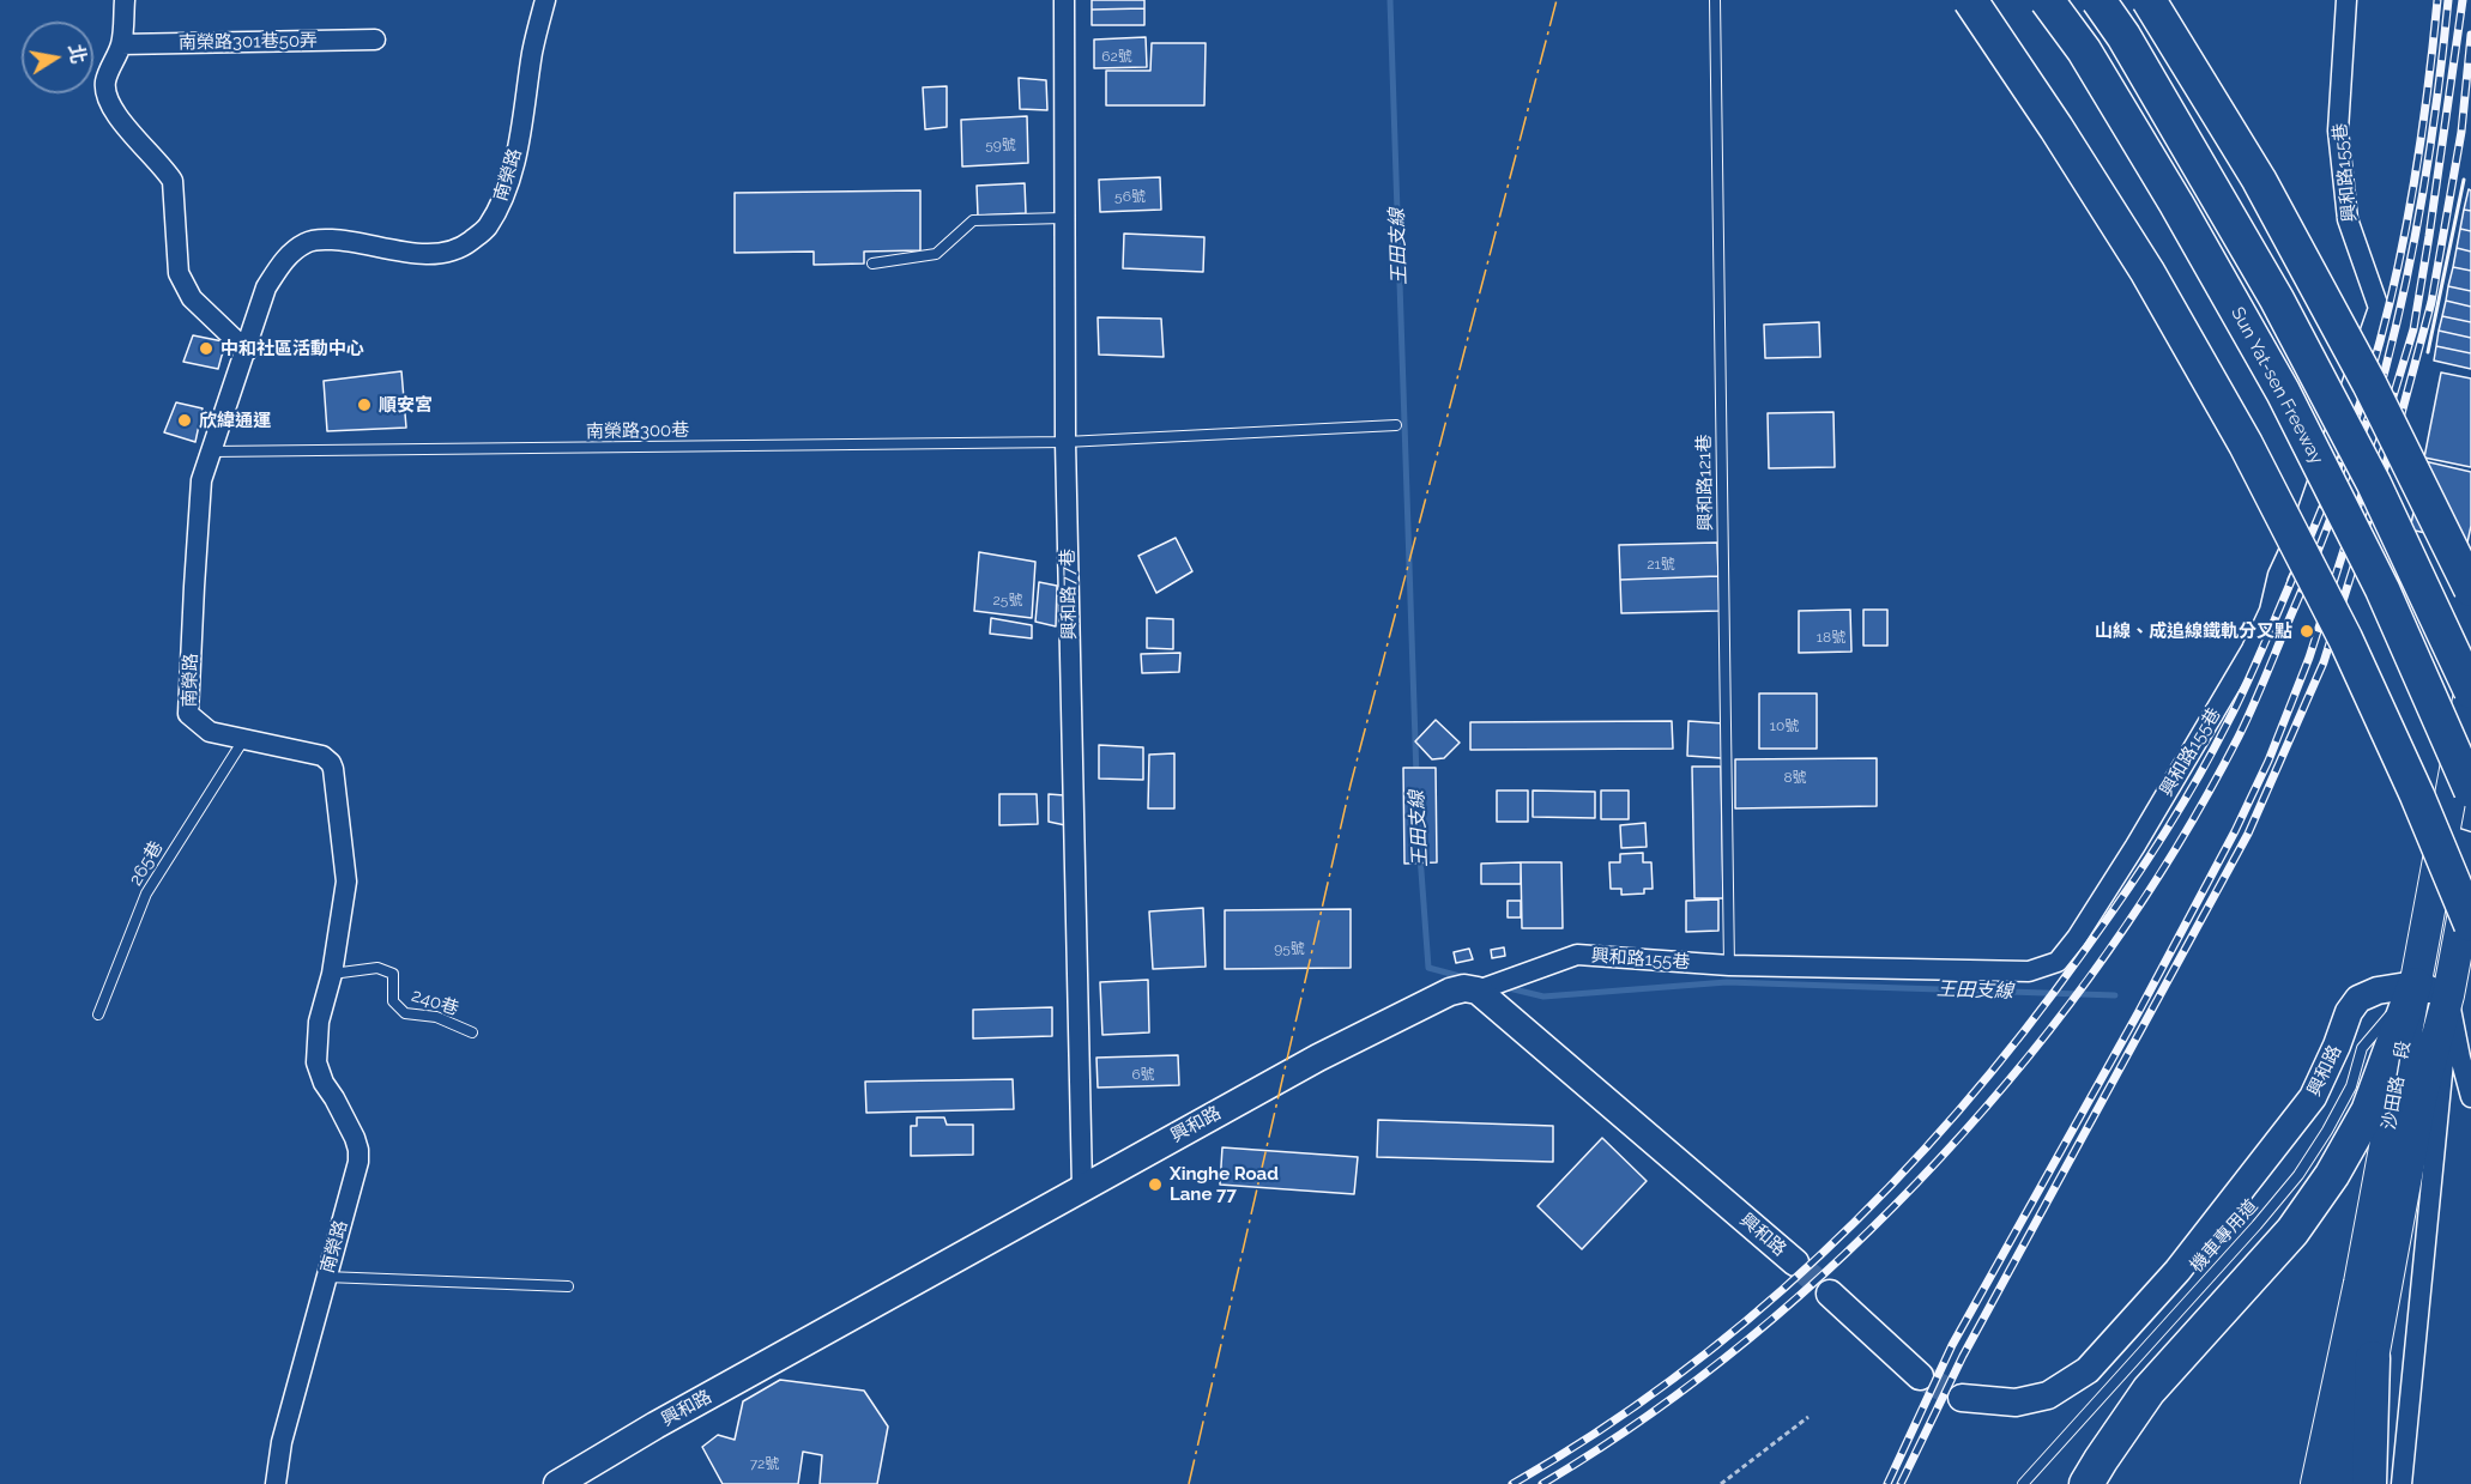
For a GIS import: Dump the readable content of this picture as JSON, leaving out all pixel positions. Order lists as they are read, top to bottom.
{
  "streets": {
    "highway": ["Sun Yat-sen Freeway"],
    "main road": ["沙田路一段"],
    "street": [
      "南榮路301巷50弄",
      "興和路155巷",
      "南榮路",
      "興和路77巷",
      "興和路"
    ],
    "lane": [
      "南榮路300巷",
      "興和路121巷",
      "265巷",
      "240巷",
      "機車專用道"
    ]
  },
  "crossings": [
    ["興和路155巷", "興和路121巷"],
    ["興和路155巷", "興和路"],
    ["南榮路", "南榮路300巷"],
    ["南榮路", "265巷"],
    ["南榮路", "240巷"],
    ["南榮路300巷", "興和路77巷"],
    ["興和路77巷", "興和路"],
    ["興和路", "沙田路一段"],
    ["興和路", "機車專用道"],
    ["沙田路一段", "機車專用道"]
  ],
  "water": ["王田支線"],
  "places": [
    "中和社區活動中心",
    "順安宮",
    "欣緯通運",
    "山線、成追線鐵軌分叉點",
    "Xinghe Road Lane 77"
  ],
  "house_numbers": [
    "62號",
    "59號",
    "56號",
    "21號",
    "25號",
    "18號",
    "10號",
    "8號",
    "95號",
    "6號",
    "72號"
  ],
  "north": "right"
}
